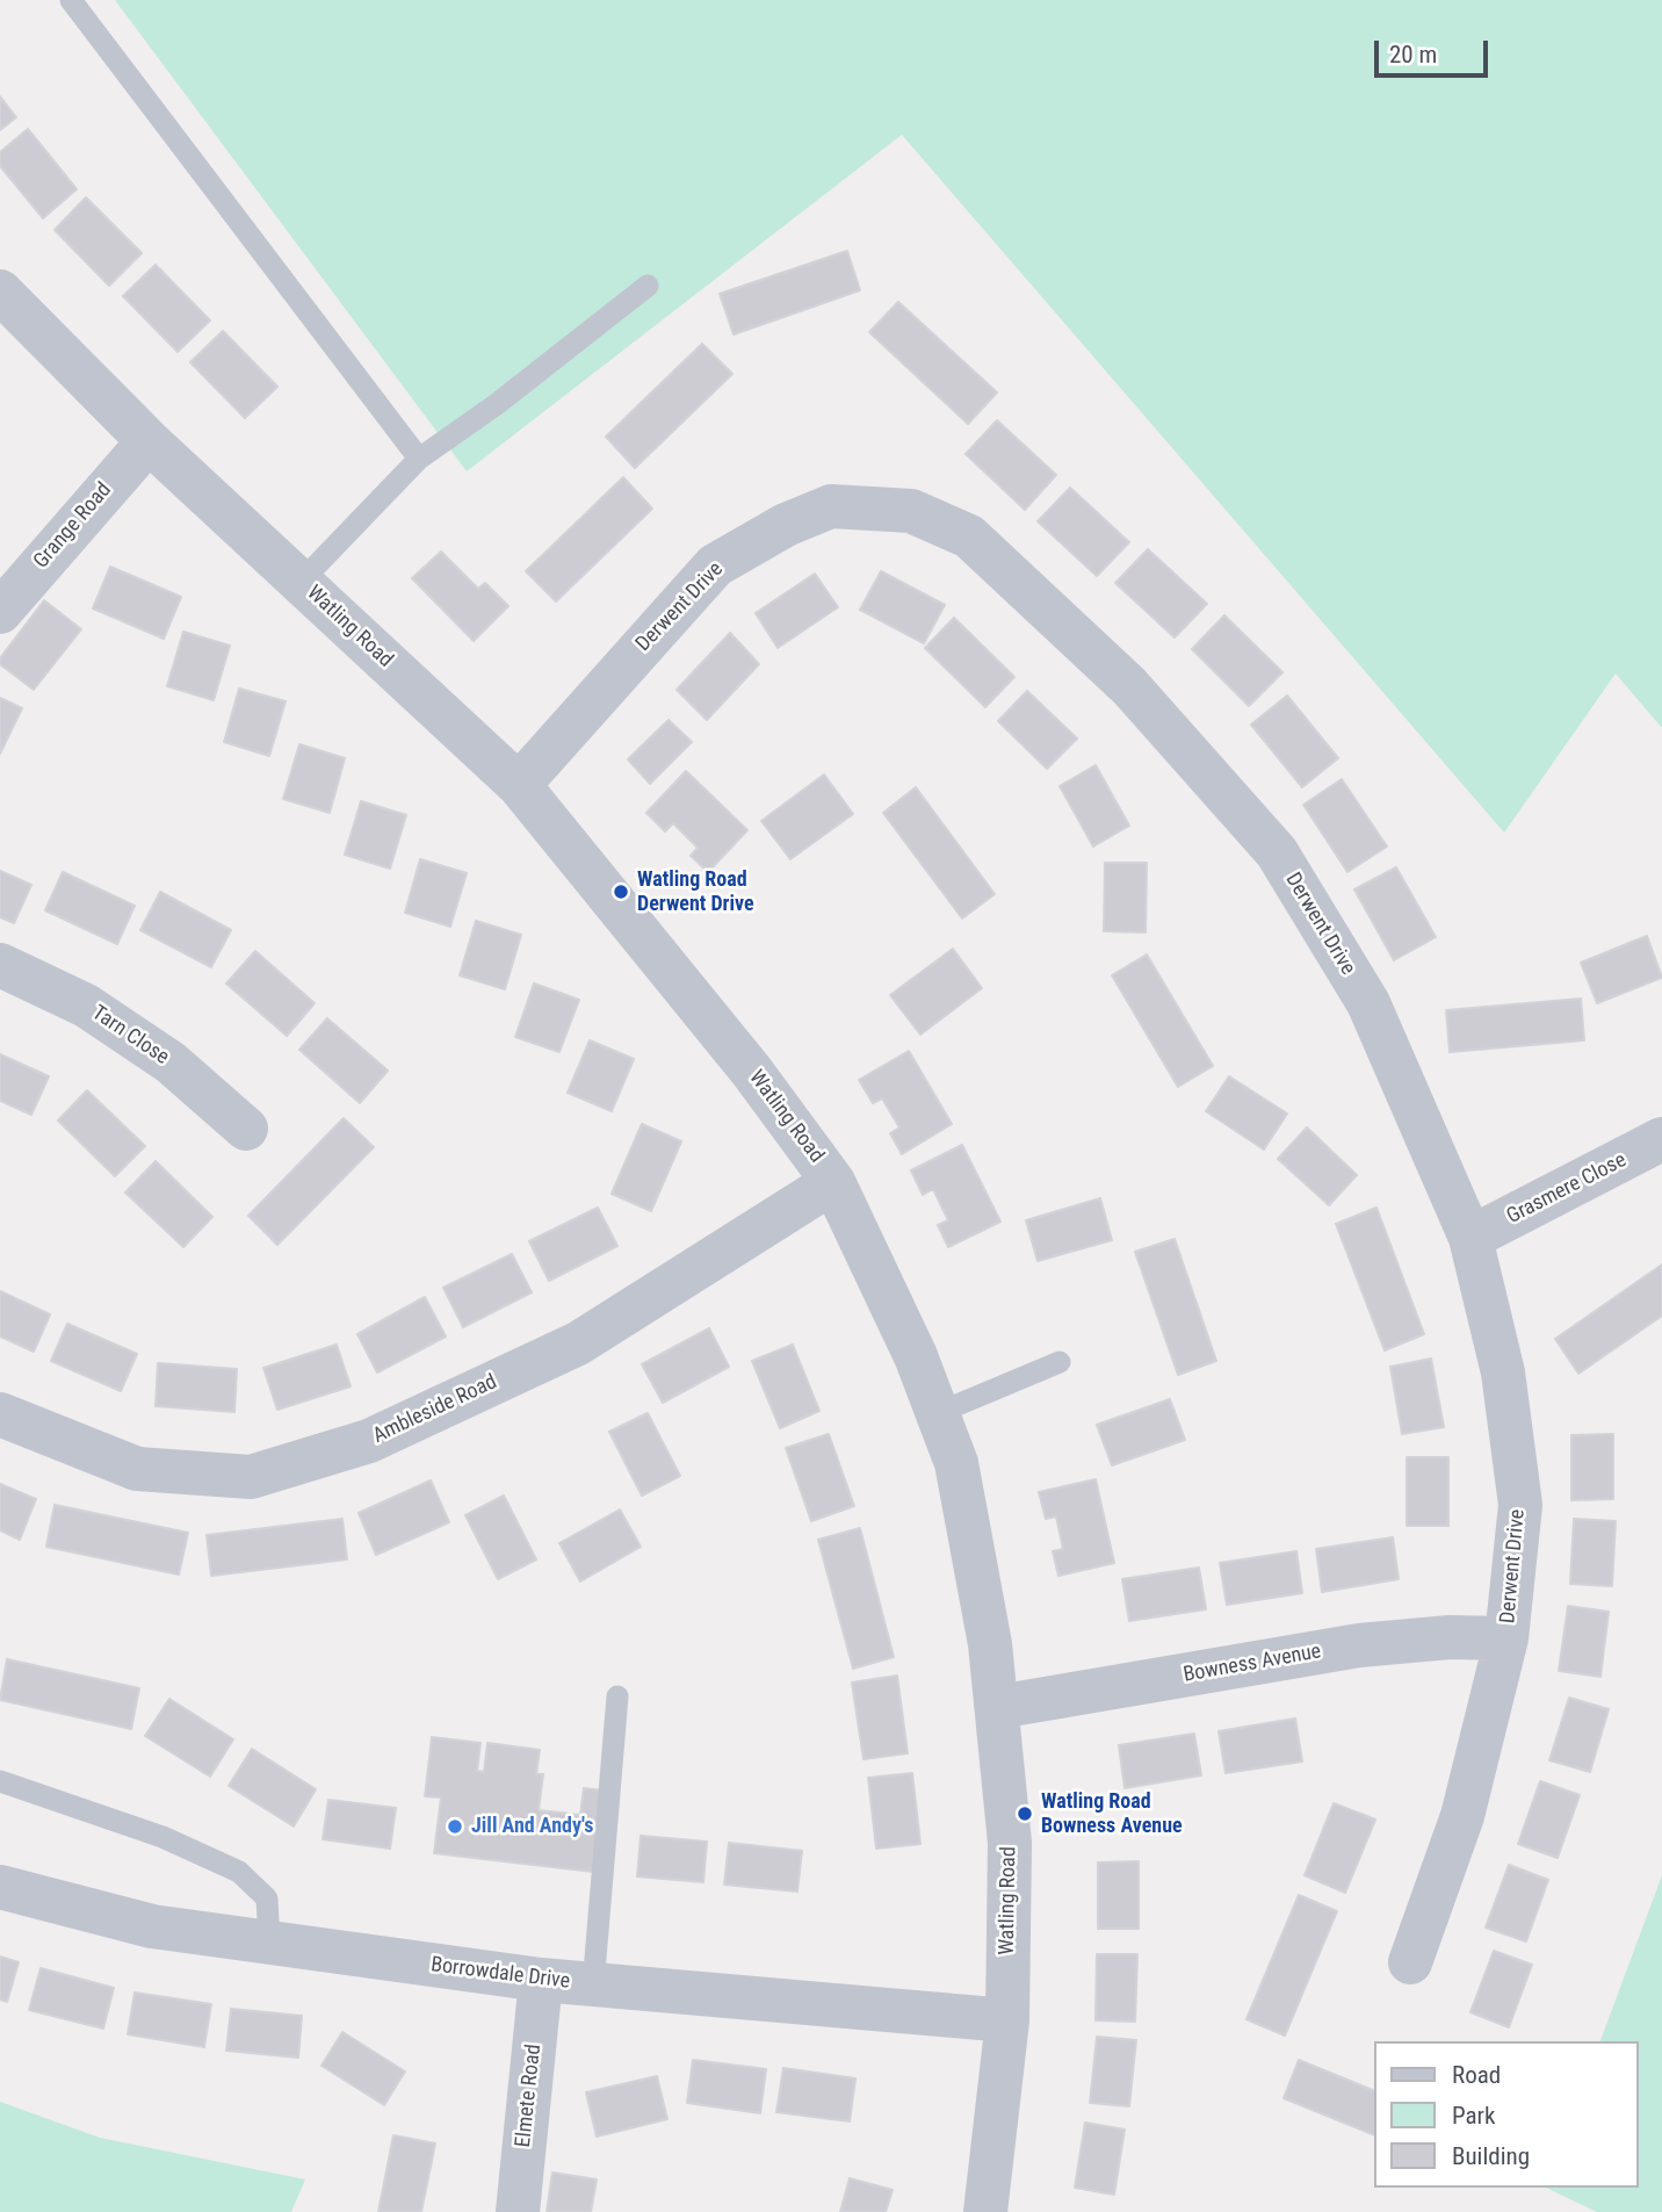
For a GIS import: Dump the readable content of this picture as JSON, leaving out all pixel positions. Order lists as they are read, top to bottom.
{
  "streets": {
    "street": [
      "Grange Road",
      "Derwent Drive",
      "Watling Road",
      "Tarn Close",
      "Grasmere Close",
      "Ambleside Road",
      "Bowness Avenue",
      "Borrowdale Drive",
      "Elmete Road"
    ]
  },
  "crossings": [
    ["Grange Road", "Watling Road"],
    ["Derwent Drive", "Watling Road"],
    ["Derwent Drive", "Grasmere Close"],
    ["Derwent Drive", "Bowness Avenue"],
    ["Watling Road", "Ambleside Road"],
    ["Watling Road", "Bowness Avenue"],
    ["Watling Road", "Borrowdale Drive"],
    ["Borrowdale Drive", "Elmete Road"]
  ],
  "places": ["Watling Road Derwent Drive", "Watling Road Bowness Avenue", "Jill And Andy's"],
  "legend": ["Road", "Park", "Building"],
  "scale_bar": "20 m"
}
